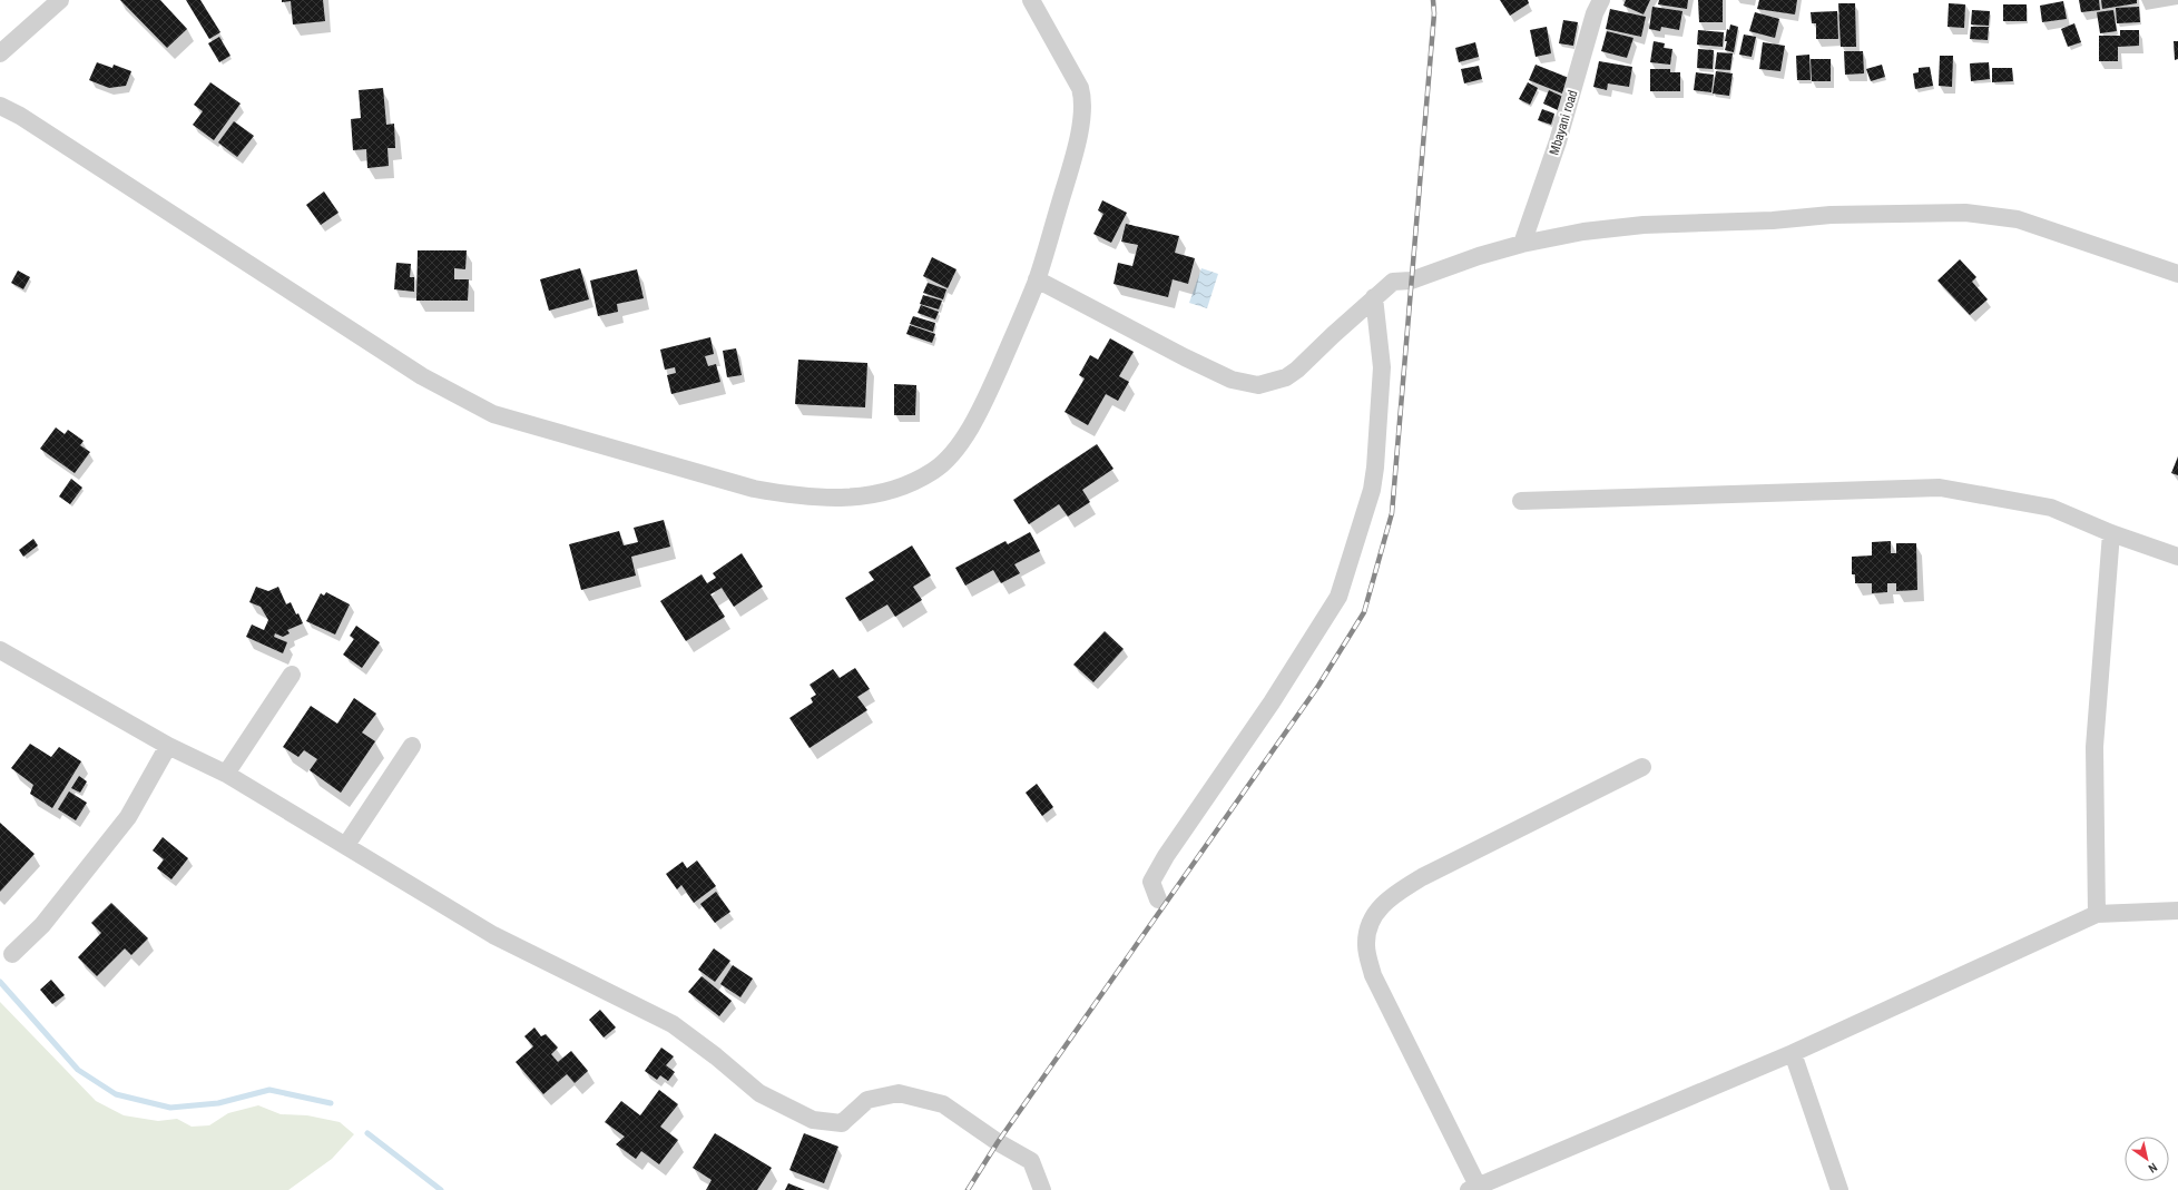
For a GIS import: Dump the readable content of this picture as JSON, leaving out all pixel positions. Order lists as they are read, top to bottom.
{
  "streets": {
    "street": ["Mbayani road"]
  },
  "north": "bottom right"
}
